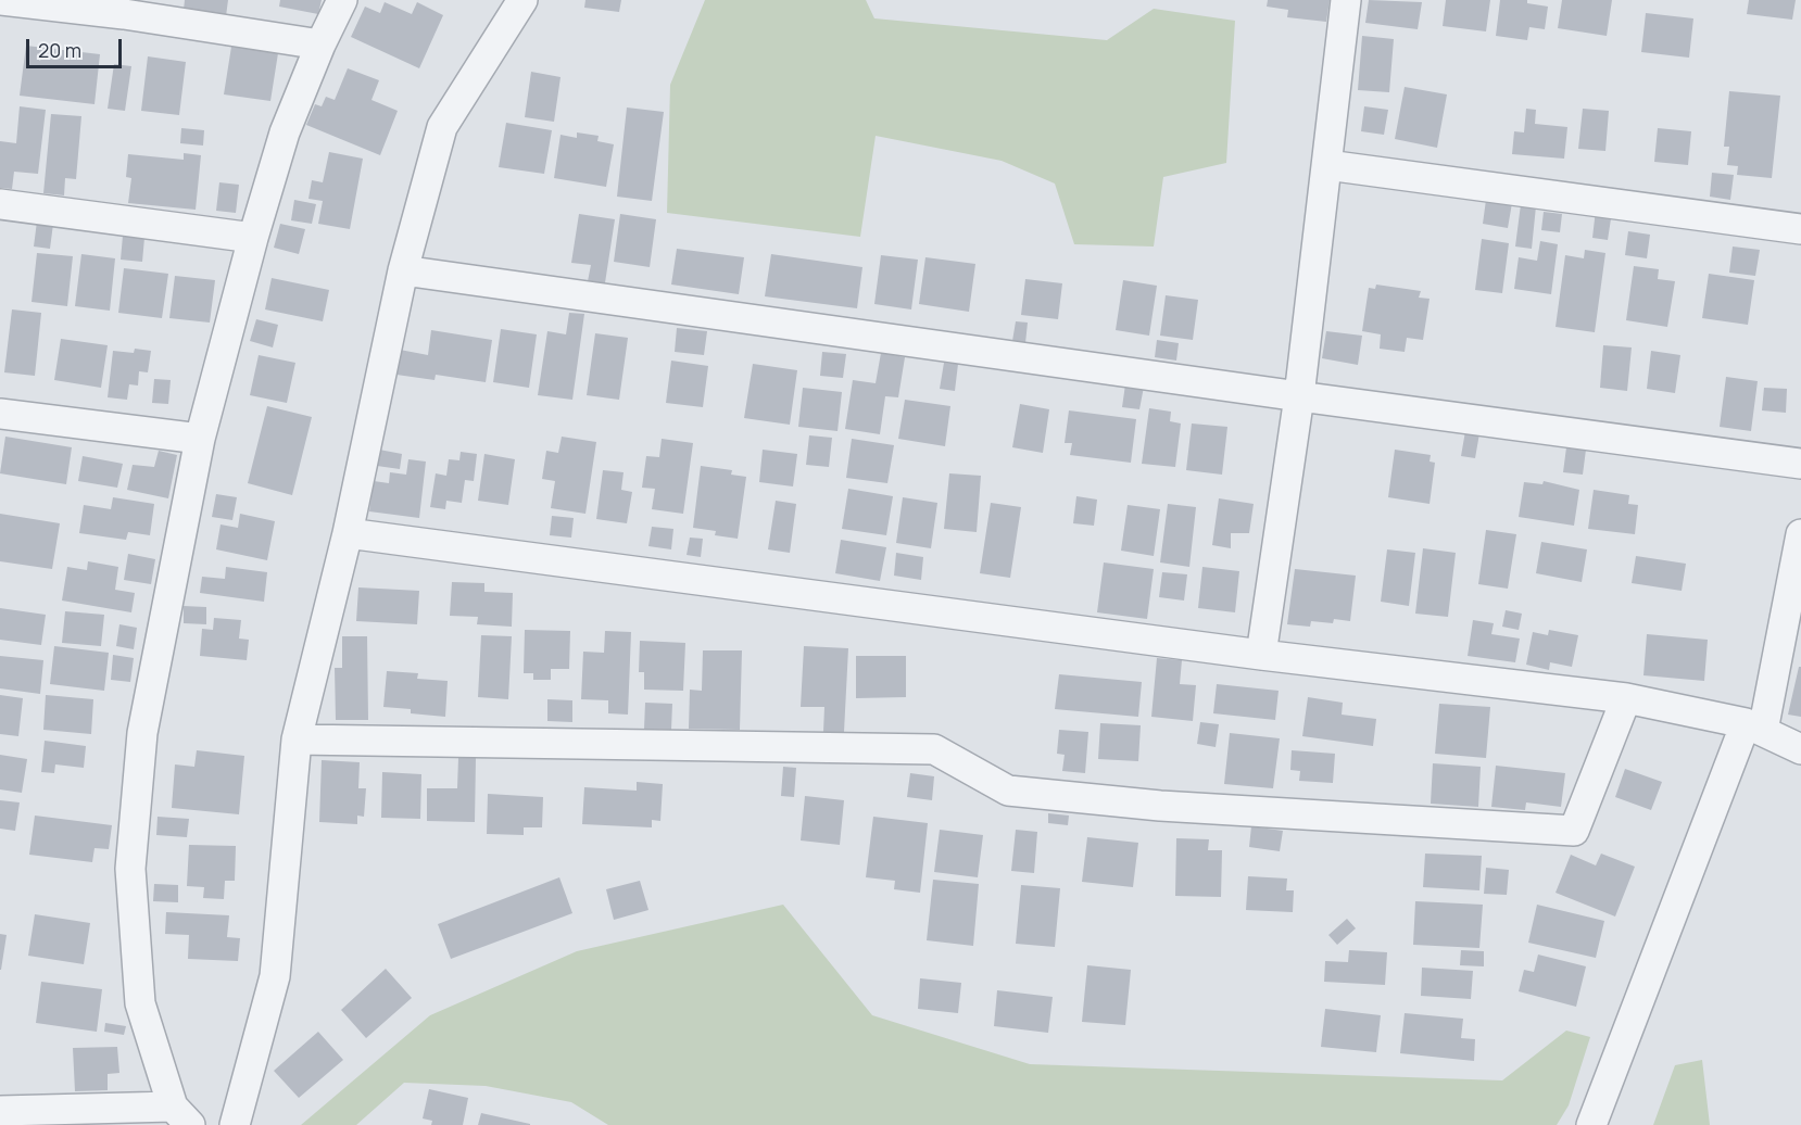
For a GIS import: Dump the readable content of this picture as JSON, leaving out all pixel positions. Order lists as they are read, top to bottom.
{
  "scale_bar": "20 m"
}
